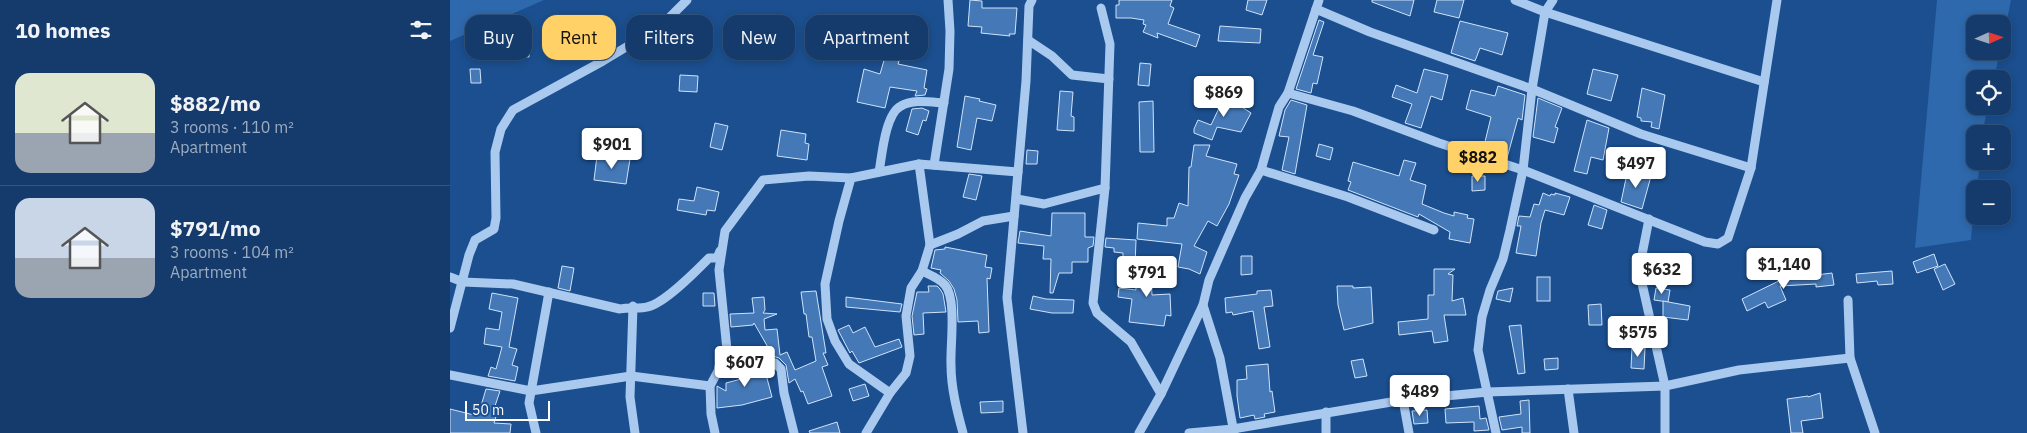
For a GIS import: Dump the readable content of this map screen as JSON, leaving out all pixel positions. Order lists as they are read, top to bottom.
{
  "scale_bar": "50 m",
  "north": "right",
  "page": {
    "heading": "10 homes",
    "map_buttons": ["+", "−"],
    "chip": [
      "Buy",
      "Rent",
      "Filters",
      "New",
      "Apartment"
    ],
    "list": [
      {
        "name": "$882/mo",
        "note": "3 rooms · 110 m² · Apartment"
      },
      {
        "name": "$791/mo",
        "note": "3 rooms · 104 m² · Apartment"
      }
    ],
    "price": [
      "$869",
      "$901",
      "$882",
      "$497",
      "$1,140",
      "$632",
      "$791",
      "$575",
      "$607",
      "$489"
    ],
    "scale": "50 m"
  }
}
